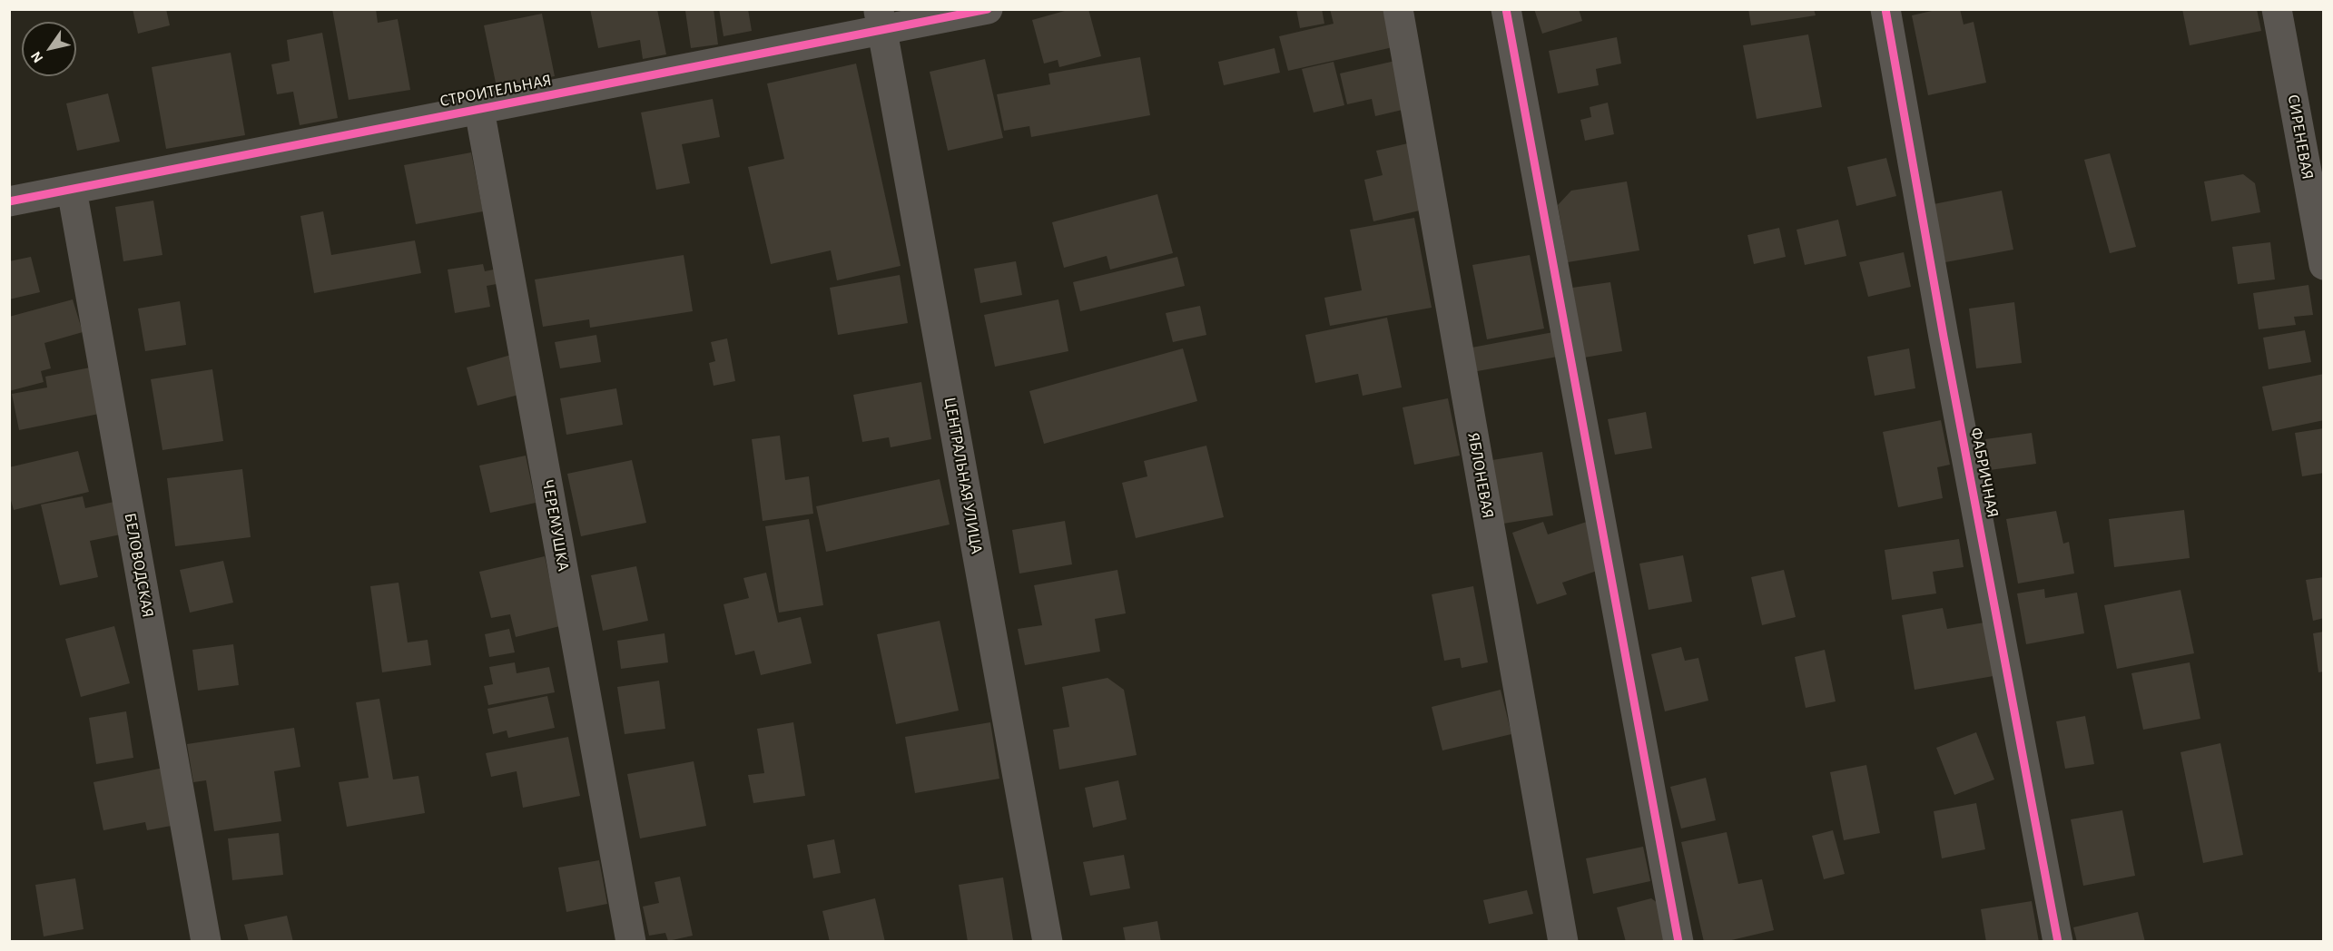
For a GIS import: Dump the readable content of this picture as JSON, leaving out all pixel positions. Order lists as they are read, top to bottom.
{
  "streets": {
    "street": [
      "СТРОИТЕЛЬНАЯ",
      "СИРЕНЕВАЯ",
      "ФАБРИЧНАЯ",
      "ЦЕНТРАЛЬНАЯ УЛИЦА",
      "ЯБЛОНЕВАЯ",
      "ЧЕРЕМУШКА",
      "БЕЛОВОДСКАЯ"
    ]
  },
  "crossings": [
    ["СТРОИТЕЛЬНАЯ", "ЦЕНТРАЛЬНАЯ УЛИЦА"],
    ["СТРОИТЕЛЬНАЯ", "ЧЕРЕМУШКА"],
    ["СТРОИТЕЛЬНАЯ", "БЕЛОВОДСКАЯ"]
  ],
  "north": "bottom left"
}
